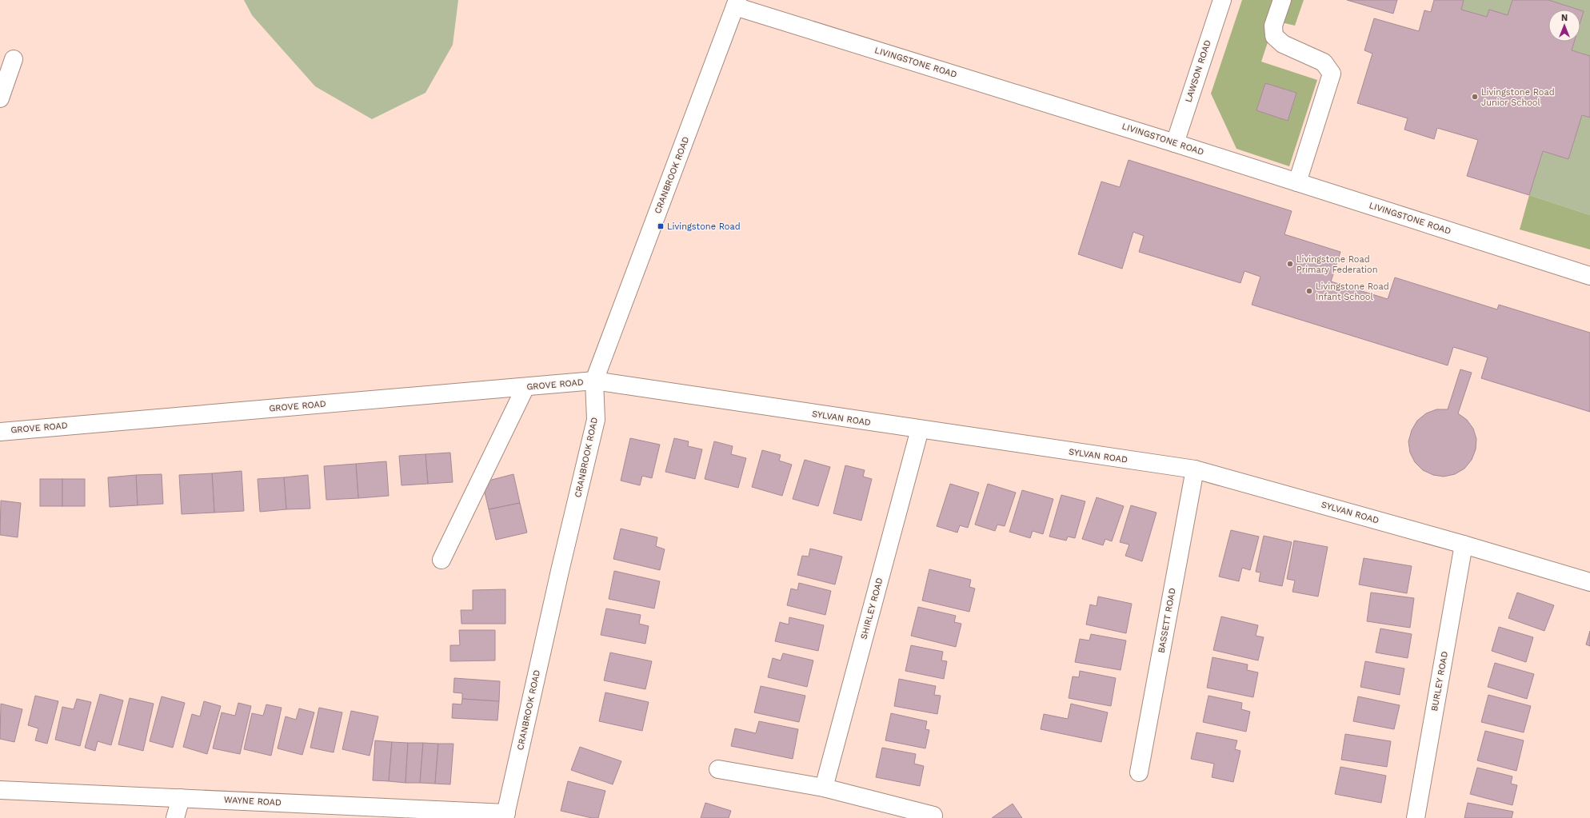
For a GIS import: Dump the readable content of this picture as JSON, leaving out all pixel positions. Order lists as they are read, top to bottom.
{
  "streets": {
    "street": [
      "LIVINGSTONE ROAD",
      "LAWSON ROAD",
      "CRANBROOK ROAD",
      "GROVE ROAD",
      "SYLVAN ROAD",
      "SHIRLEY ROAD",
      "BASSETT ROAD",
      "BURLEY ROAD",
      "WAYNE ROAD"
    ]
  },
  "crossings": [
    ["LIVINGSTONE ROAD", "LAWSON ROAD"],
    ["LIVINGSTONE ROAD", "CRANBROOK ROAD"],
    ["CRANBROOK ROAD", "GROVE ROAD"],
    ["CRANBROOK ROAD", "SYLVAN ROAD"],
    ["CRANBROOK ROAD", "WAYNE ROAD"],
    ["GROVE ROAD", "SYLVAN ROAD"],
    ["SYLVAN ROAD", "SHIRLEY ROAD"],
    ["SYLVAN ROAD", "BASSETT ROAD"],
    ["SYLVAN ROAD", "BURLEY ROAD"]
  ],
  "places": {
    "other": ["Livingstone Road Junior School", "Livingstone Road Primary Federation", "Livingstone Road Infant School"],
    "transit": ["Livingstone Road"]
  },
  "north": "top"
}
